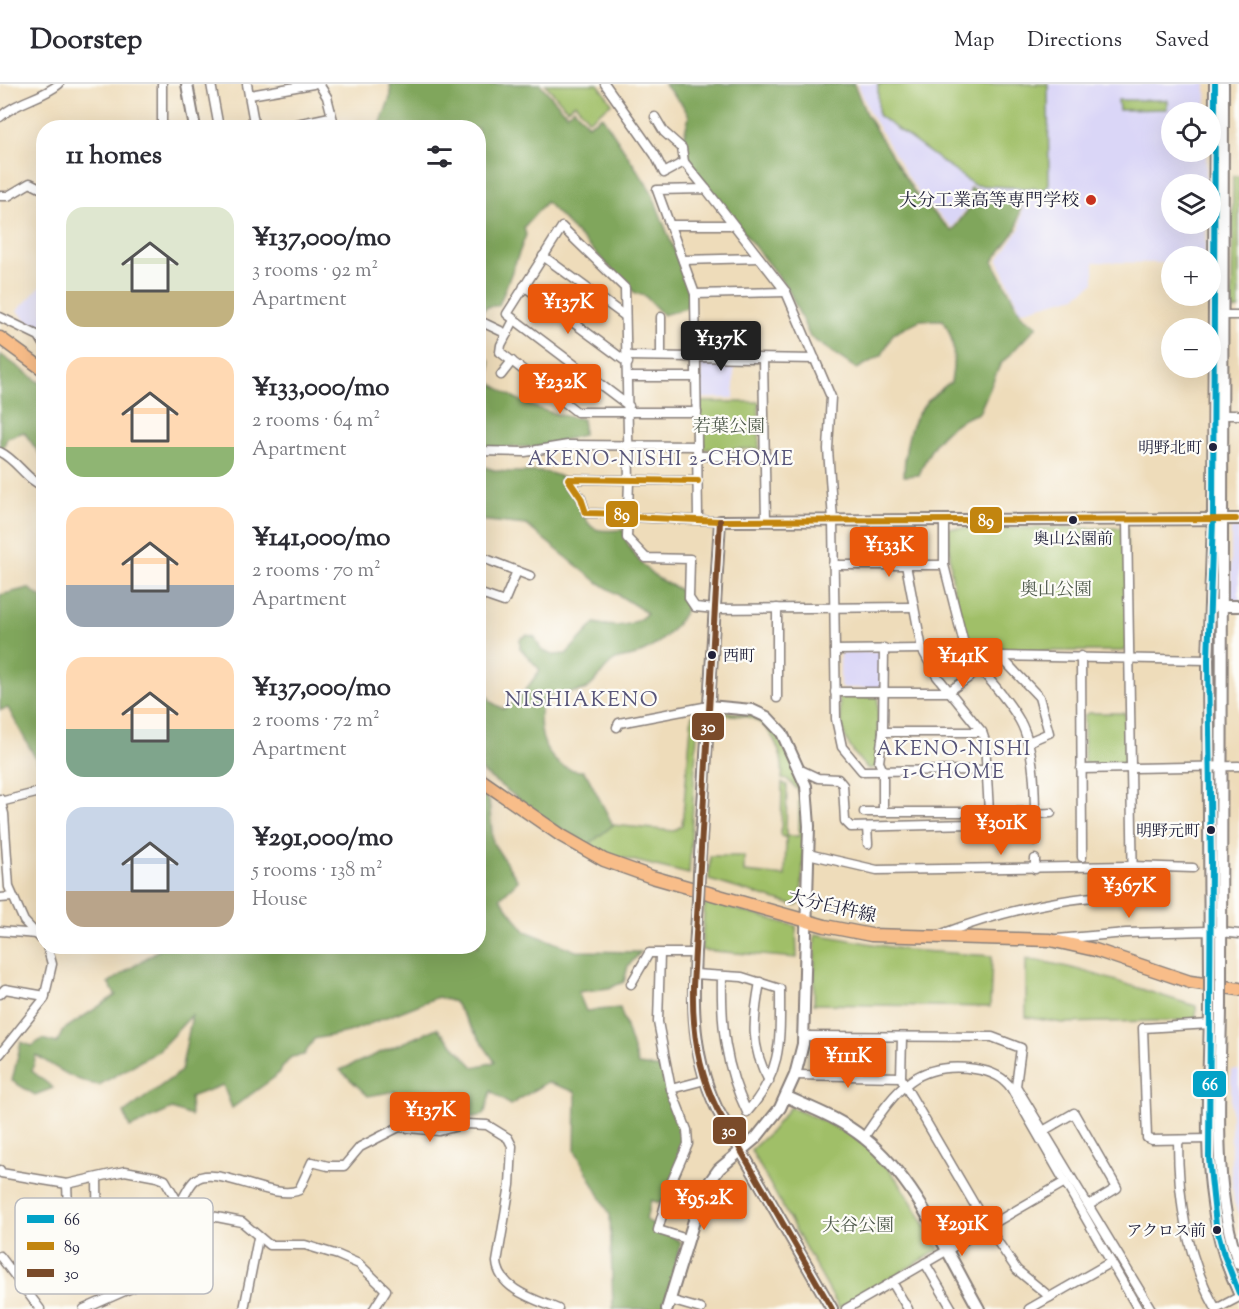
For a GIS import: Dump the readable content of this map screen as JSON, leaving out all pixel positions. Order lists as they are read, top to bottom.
{
  "streets": {
    "main road": ["大分臼杵線"]
  },
  "districts": ["AKENO-NISHI 2-CHOME", "NISHIAKENO", "AKENO-NISHI 1-CHOME"],
  "parks": ["若葉公園", "奥山公園", "大谷公園"],
  "places": [
    "大分工業高等専門学校",
    "明野北町",
    "奥山公園前",
    "西町",
    "明野元町",
    "アクロス前"
  ],
  "lines": ["transit line 66", "transit line 89", "transit line 30"],
  "legend": ["66", "89", "30"],
  "page": {
    "header": "Doorstep",
    "nav": ["Map", "Directions", "Saved"],
    "map_buttons": ["+", "−"],
    "heading": "11 homes",
    "list": [
      {
        "name": "¥137,000/mo",
        "note": "3 rooms · 92 m² · Apartment"
      },
      {
        "name": "¥133,000/mo",
        "note": "2 rooms · 64 m² · Apartment"
      },
      {
        "name": "¥141,000/mo",
        "note": "2 rooms · 70 m² · Apartment"
      },
      {
        "name": "¥137,000/mo",
        "note": "2 rooms · 72 m² · Apartment"
      },
      {
        "name": "¥291,000/mo",
        "note": "5 rooms · 138 m² · House"
      }
    ],
    "price": [
      "¥137K",
      "¥137K",
      "¥232K",
      "¥133K",
      "¥141K",
      "¥301K",
      "¥367K",
      "¥111K",
      "¥137K",
      "¥95.2K",
      "¥291K"
    ]
  }
}
